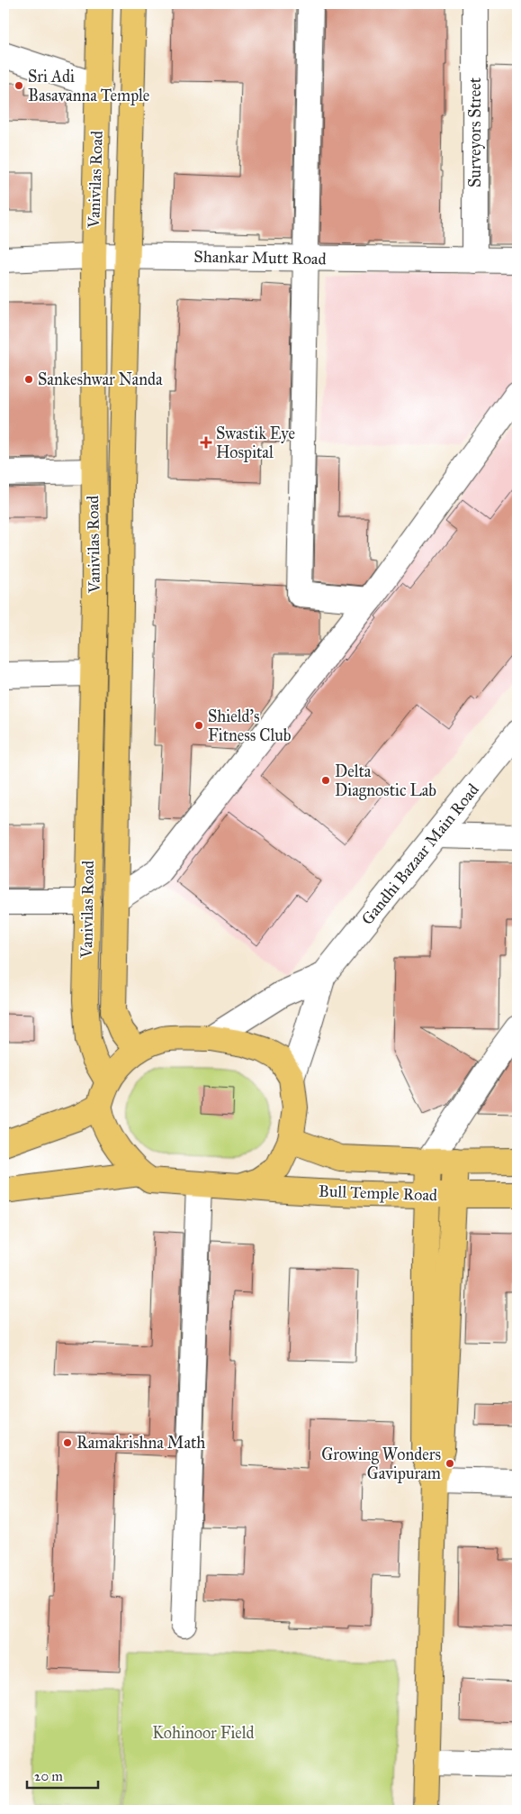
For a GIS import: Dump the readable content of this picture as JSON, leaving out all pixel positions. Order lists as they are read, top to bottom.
{
  "streets": {
    "main road": ["Vanivilas Road", "Bull Temple Road"],
    "street": ["Surveyors Street", "Shankar Mutt Road", "Gandhi Bazaar Main Road"]
  },
  "crossings": [
    ["Surveyors Street", "Shankar Mutt Road"],
    ["Vanivilas Road", "Shankar Mutt Road"]
  ],
  "parks": ["Kohinoor Field"],
  "places": {
    "other": [
      "Sri Adi Basavanna Temple",
      "Sankeshwar Nanda",
      "Shield's Fitness Club",
      "Delta Diagnostic Lab",
      "Ramakrishna Math",
      "Growing Wonders Gavipuram"
    ],
    "health": ["Swastik Eye Hospital"]
  },
  "scale_bar": "20 m"
}
